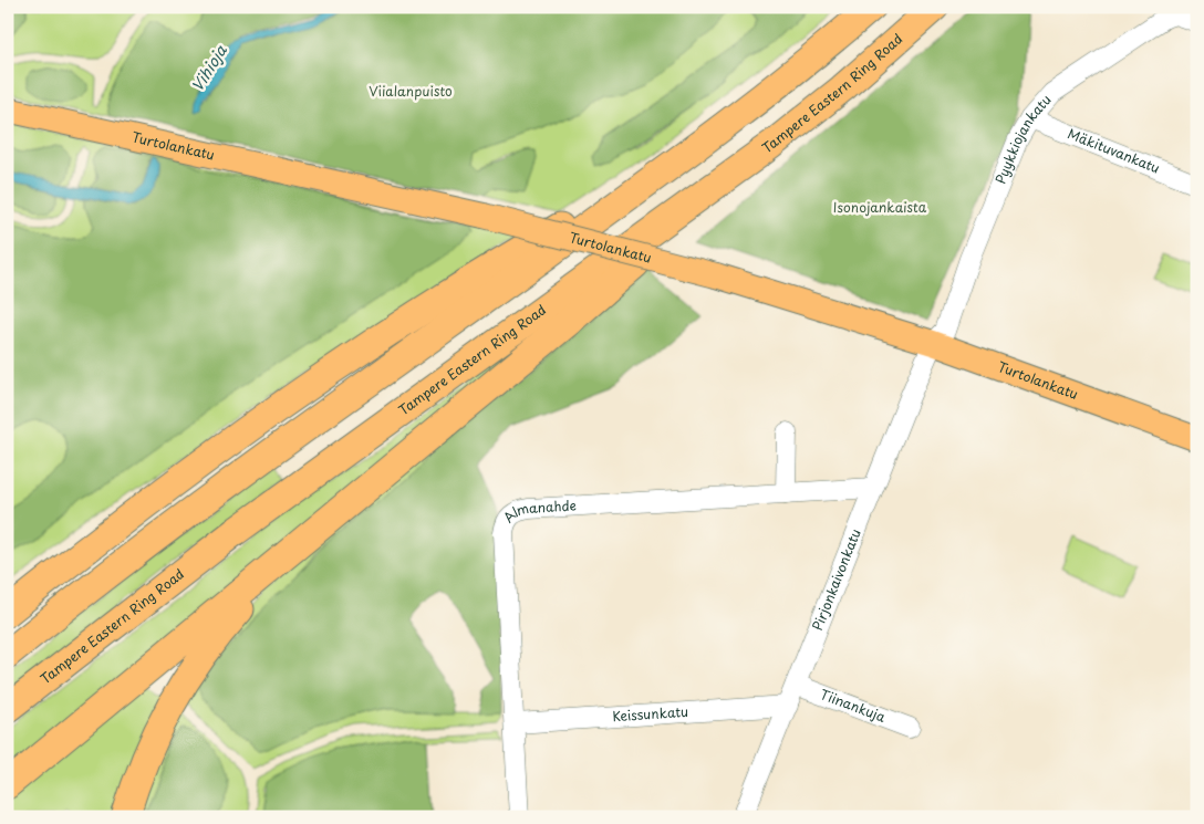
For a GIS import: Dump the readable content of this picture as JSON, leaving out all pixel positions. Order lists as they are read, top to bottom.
{
  "streets": {
    "highway": ["Tampere Eastern Ring Road"],
    "main road": ["Turtolankatu"],
    "street": [
      "Pyykkiojankatu",
      "Mäkituvankatu",
      "Almanahde",
      "Pirjonkaivonkatu",
      "Tiinankuja",
      "Keissunkatu"
    ]
  },
  "crossings": [
    ["Pyykkiojankatu", "Turtolankatu"],
    ["Pyykkiojankatu", "Mäkituvankatu"],
    ["Pyykkiojankatu", "Pirjonkaivonkatu"],
    ["Turtolankatu", "Pirjonkaivonkatu"],
    ["Almanahde", "Pirjonkaivonkatu"],
    ["Almanahde", "Keissunkatu"],
    ["Pirjonkaivonkatu", "Tiinankuja"],
    ["Pirjonkaivonkatu", "Keissunkatu"]
  ],
  "water": ["Vihioja"],
  "parks": ["Viialanpuisto", "Isonojankaista"]
}
